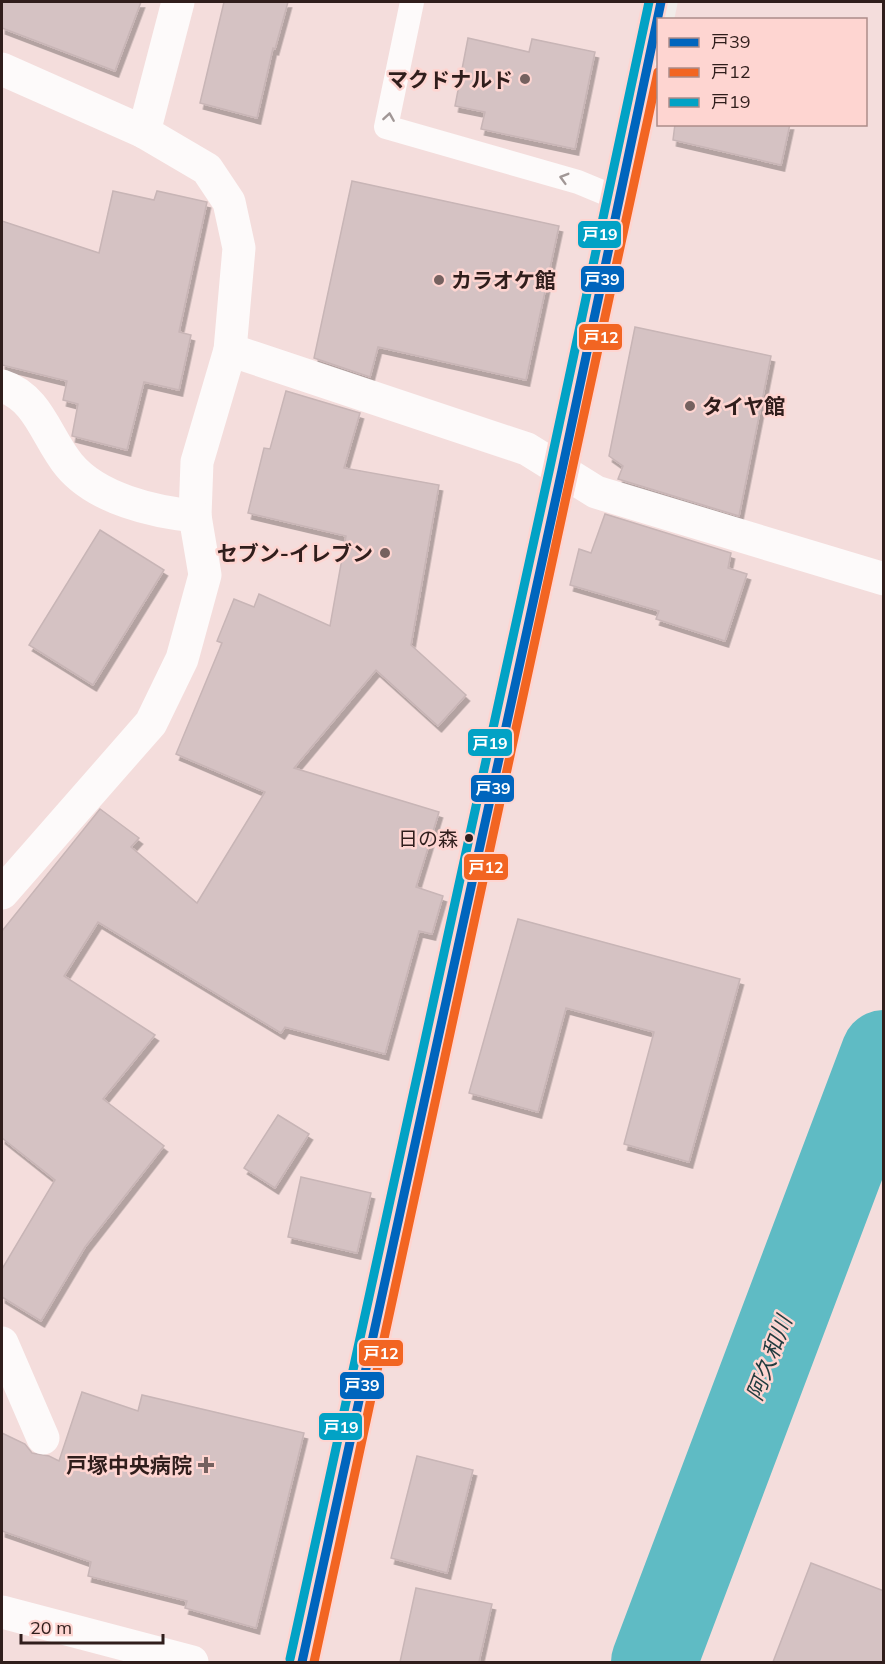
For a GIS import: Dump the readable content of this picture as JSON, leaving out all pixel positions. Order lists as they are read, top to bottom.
{
  "water": ["阿久和川"],
  "places": {
    "other": [
      "マクドナルド",
      "カラオケ館",
      "タイヤ館",
      "セブン-イレブン",
      "日の森"
    ],
    "health": ["戸塚中央病院"]
  },
  "lines": ["transit line 戸39", "transit line 戸19", "transit line 戸12"],
  "legend": ["戸39", "戸12", "戸19"],
  "scale_bar": "20 m"
}
